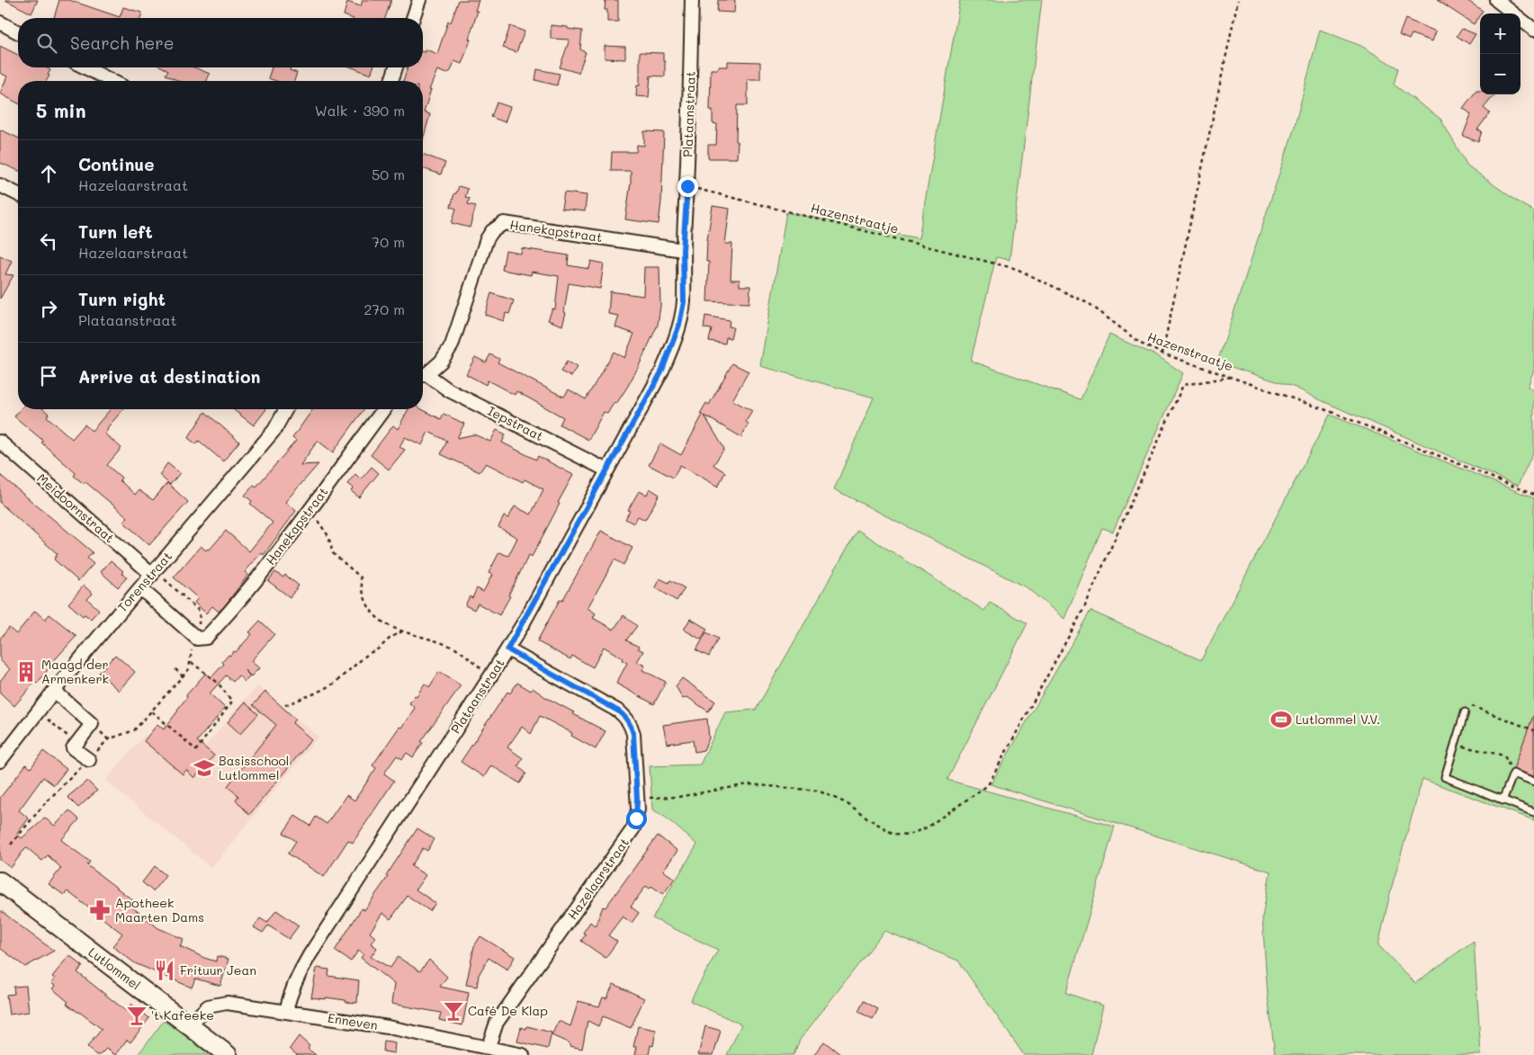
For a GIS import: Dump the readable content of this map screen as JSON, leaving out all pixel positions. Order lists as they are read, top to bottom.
{
  "streets": {
    "main road": ["Lutlommel"],
    "street": [
      "Plataanstraat",
      "Hanekapstraat",
      "Iepstraat",
      "Meidoornstraat",
      "Torenstraat",
      "Hazelaarstraat",
      "Enneven"
    ],
    "path": ["Hazenstraatje"]
  },
  "crossings": [
    ["Plataanstraat", "Hazenstraatje"],
    ["Plataanstraat", "Hanekapstraat"],
    ["Plataanstraat", "Iepstraat"],
    ["Plataanstraat", "Hazelaarstraat"],
    ["Plataanstraat", "Enneven"],
    ["Meidoornstraat", "Torenstraat"],
    ["Hazelaarstraat", "Enneven"],
    ["Lutlommel", "Enneven"]
  ],
  "places": {
    "building": ["Maagd der Armenkerk"],
    "sports": ["Lutlommel V.V."],
    "school or university": ["Basisschool Lutlommel"],
    "pharmacy": ["Apotheek Maarten Dams"],
    "restaurant": ["Frituur Jean"],
    "bar": ["Café De Klap", "'t Kafeeke"]
  },
  "page": {
    "map_buttons": ["+", "−"],
    "search": "Search here",
    "heading": ["5 min", "Walk · 390 m"],
    "list": [
      ["Continue", "Hazelaarstraat", "50 m"],
      ["Turn left", "Hazelaarstraat", "70 m"],
      ["Turn right", "Plataanstraat", "270 m"],
      "Arrive at destination"
    ]
  }
}
